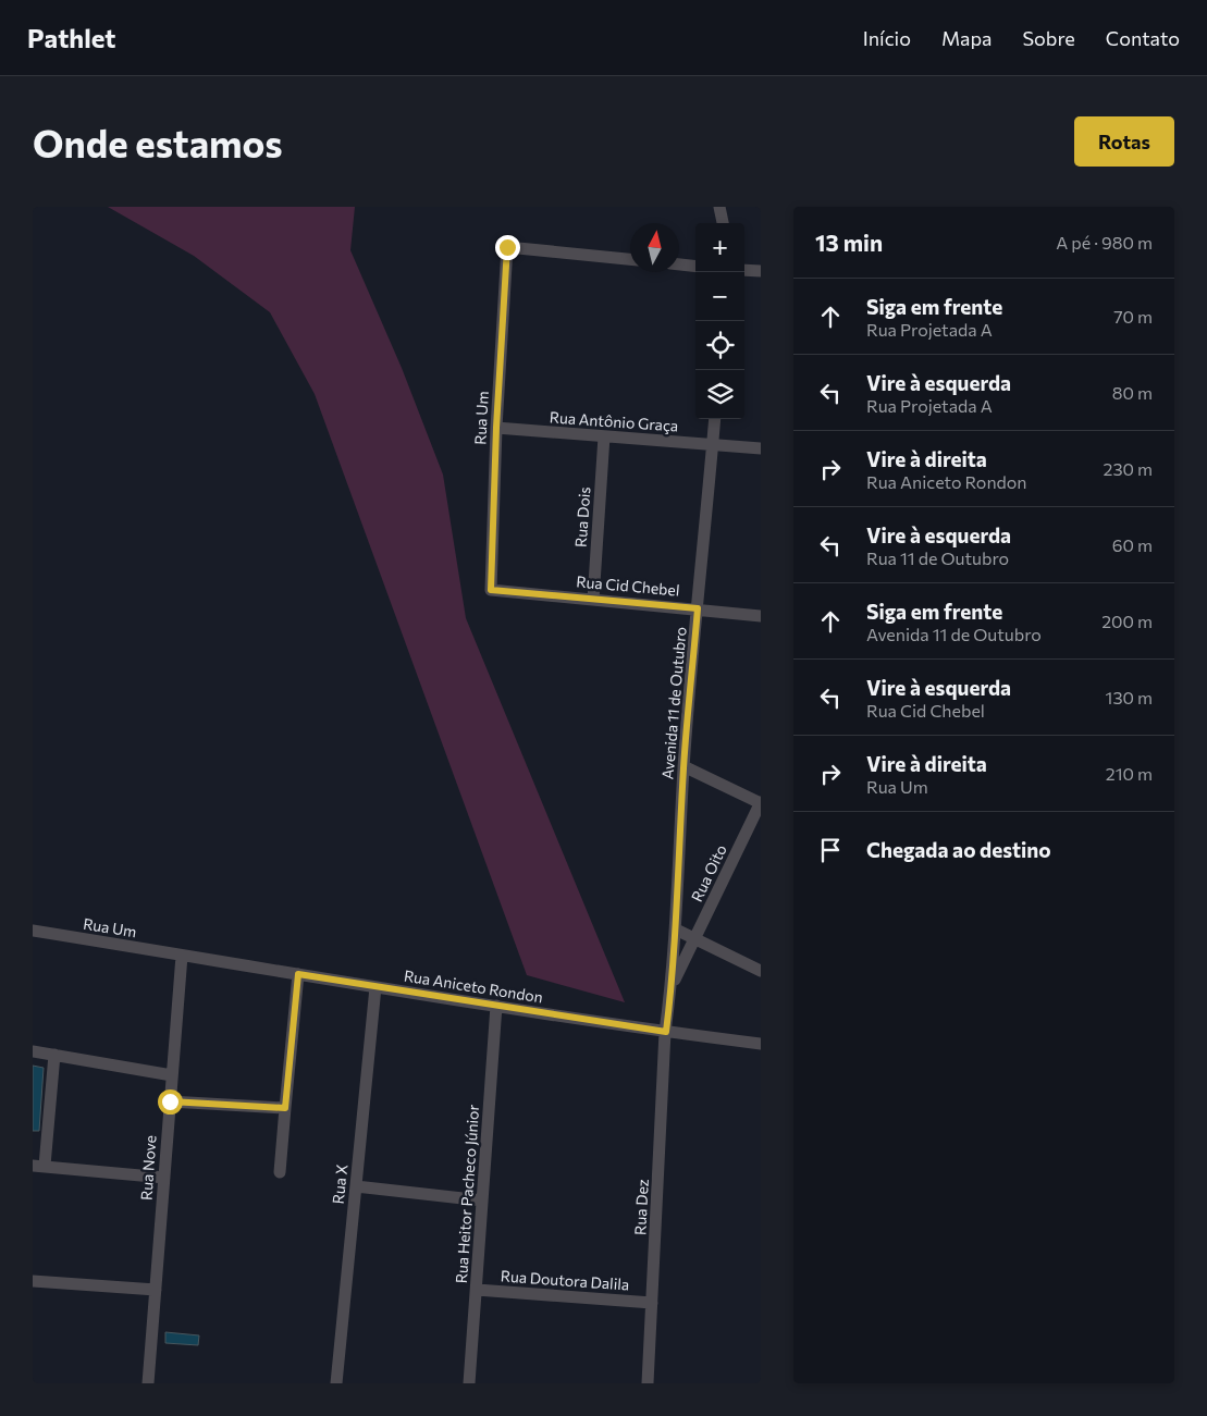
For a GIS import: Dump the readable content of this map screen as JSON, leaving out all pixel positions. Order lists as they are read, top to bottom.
{
  "streets": {
    "street": [
      "Rua Um",
      "Rua Antônio Graça",
      "Rua Dois",
      "Rua Cid Chebel",
      "Avenida 11 de Outubro",
      "Rua Oito",
      "Rua Aniceto Rondon",
      "Rua Nove",
      "Rua X",
      "Rua Heitor Pacheco Júnior",
      "Rua Dez",
      "Rua Doutora Dalila"
    ]
  },
  "crossings": [
    ["Rua Um", "Rua Antônio Graça"],
    ["Rua Um", "Rua Cid Chebel"],
    ["Rua Um", "Rua Aniceto Rondon"],
    ["Rua Um", "Rua Nove"],
    ["Rua Antônio Graça", "Rua Dois"],
    ["Rua Antônio Graça", "Avenida 11 de Outubro"],
    ["Rua Dois", "Rua Cid Chebel"],
    ["Rua Cid Chebel", "Avenida 11 de Outubro"],
    ["Avenida 11 de Outubro", "Rua Oito"],
    ["Avenida 11 de Outubro", "Rua Dez"],
    ["Rua Oito", "Rua Dez"],
    ["Rua Aniceto Rondon", "Rua Nove"],
    ["Rua Aniceto Rondon", "Rua X"],
    ["Rua Aniceto Rondon", "Rua Heitor Pacheco Júnior"],
    ["Rua Aniceto Rondon", "Rua Dez"],
    ["Rua Heitor Pacheco Júnior", "Rua Doutora Dalila"],
    ["Rua Dez", "Rua Doutora Dalila"]
  ],
  "north": "top",
  "page": {
    "header": "Pathlet",
    "nav": [
      "Início",
      "Mapa",
      "Sobre",
      "Contato"
    ],
    "buttons": "Rotas",
    "title": "Onde estamos",
    "heading": ["13 min", "A pé · 980 m"],
    "map_buttons": ["+", "−"],
    "list": [
      ["Siga em frente", "Rua Projetada A", "70 m"],
      ["Vire à esquerda", "Rua Projetada A", "80 m"],
      ["Vire à direita", "Rua Aniceto Rondon", "230 m"],
      ["Vire à esquerda", "Rua 11 de Outubro", "60 m"],
      ["Siga em frente", "Avenida 11 de Outubro", "200 m"],
      ["Vire à esquerda", "Rua Cid Chebel", "130 m"],
      ["Vire à direita", "Rua Um", "210 m"],
      "Chegada ao destino"
    ]
  }
}
